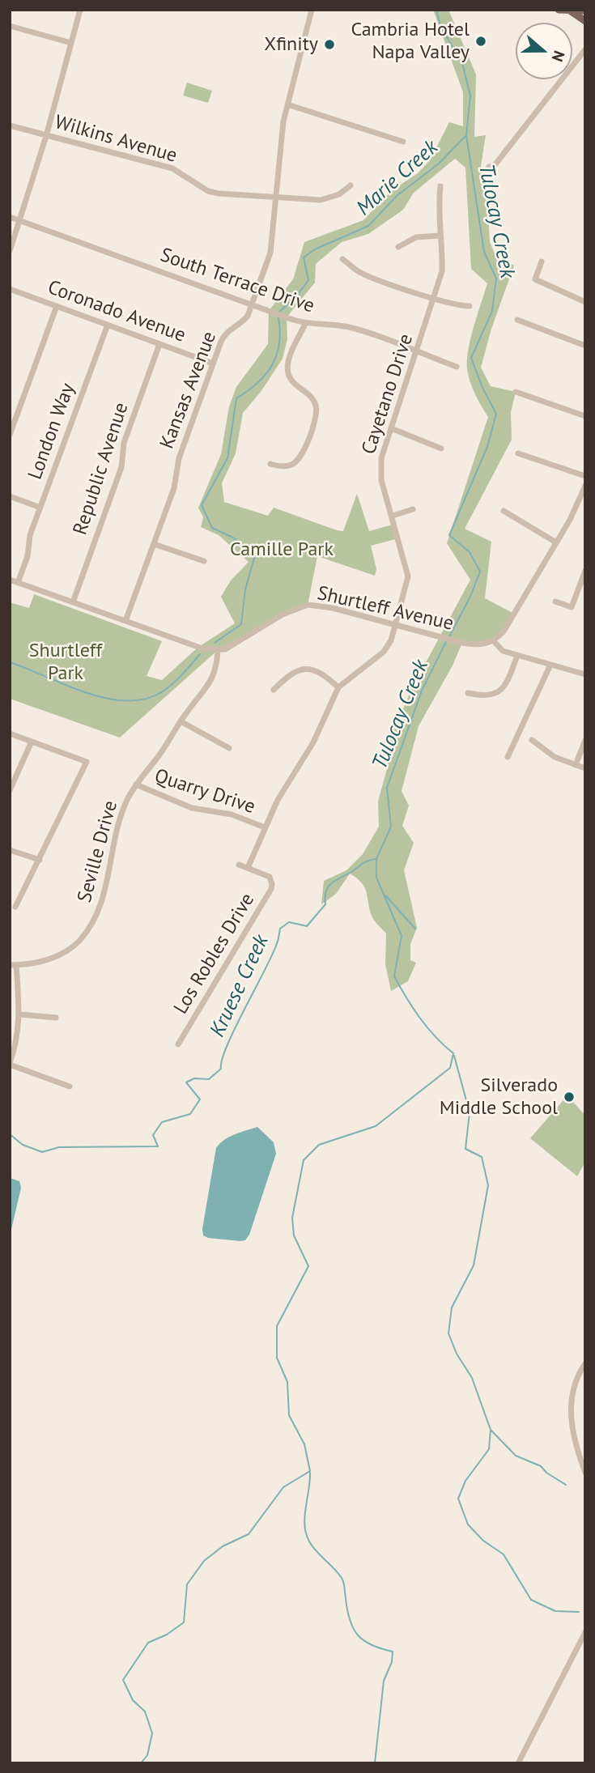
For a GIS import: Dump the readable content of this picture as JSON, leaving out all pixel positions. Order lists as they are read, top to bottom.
{
  "streets": {
    "street": [
      "Wilkins Avenue",
      "South Terrace Drive",
      "Coronado Avenue",
      "Kansas Avenue",
      "Cayetano Drive",
      "London Way",
      "Republic Avenue",
      "Shurtleff Avenue",
      "Quarry Drive",
      "Seville Drive",
      "Los Robles Drive"
    ]
  },
  "crossings": [
    ["Wilkins Avenue", "Kansas Avenue"],
    ["South Terrace Drive", "Kansas Avenue"],
    ["South Terrace Drive", "Cayetano Drive"],
    ["Coronado Avenue", "Kansas Avenue"],
    ["Coronado Avenue", "London Way"],
    ["Coronado Avenue", "Republic Avenue"],
    ["Cayetano Drive", "Shurtleff Avenue"],
    ["Cayetano Drive", "Quarry Drive"],
    ["Cayetano Drive", "Los Robles Drive"],
    ["Shurtleff Avenue", "Seville Drive"],
    ["Quarry Drive", "Seville Drive"]
  ],
  "water": ["Marie Creek", "Tulocay Creek", "Kruese Creek"],
  "parks": ["Camille Park", "Shurtleff Park"],
  "places": ["Cambria Hotel Napa Valley", "Xfinity", "Silverado Middle School"],
  "north": "right"
}
